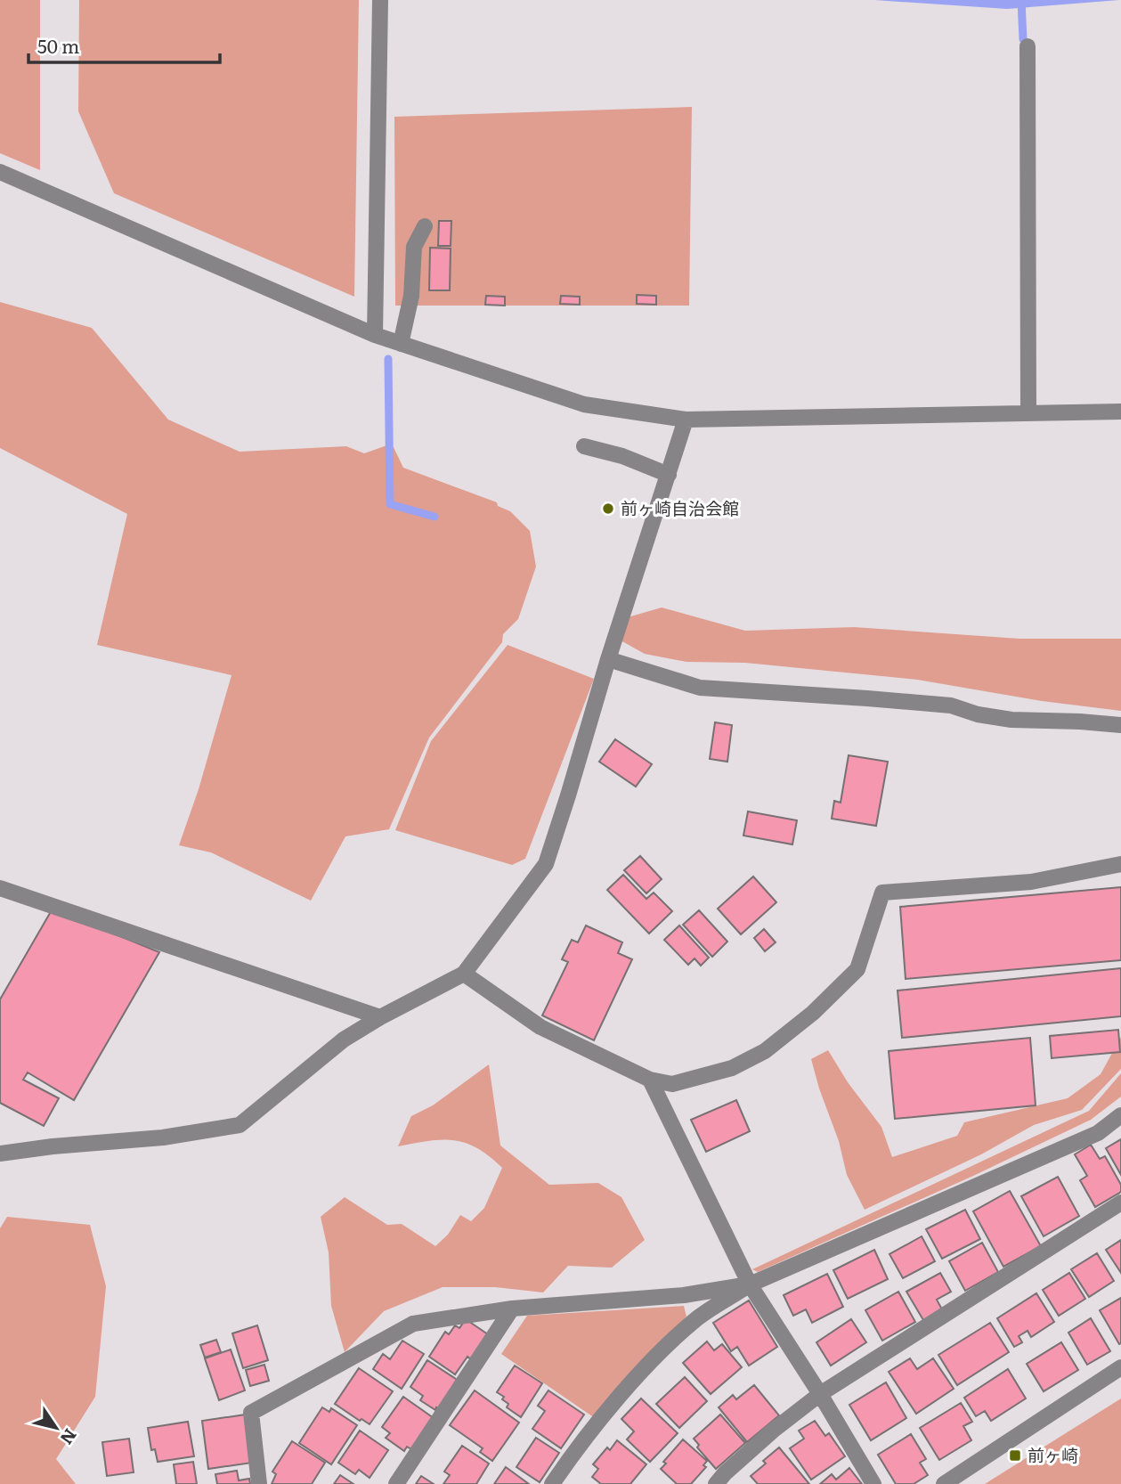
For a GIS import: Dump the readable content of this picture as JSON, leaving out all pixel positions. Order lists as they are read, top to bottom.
{
  "places": {
    "other": ["前ヶ崎自治会館"],
    "transit": ["前ヶ崎"]
  },
  "scale_bar": "50 m",
  "north": "bottom right"
}
